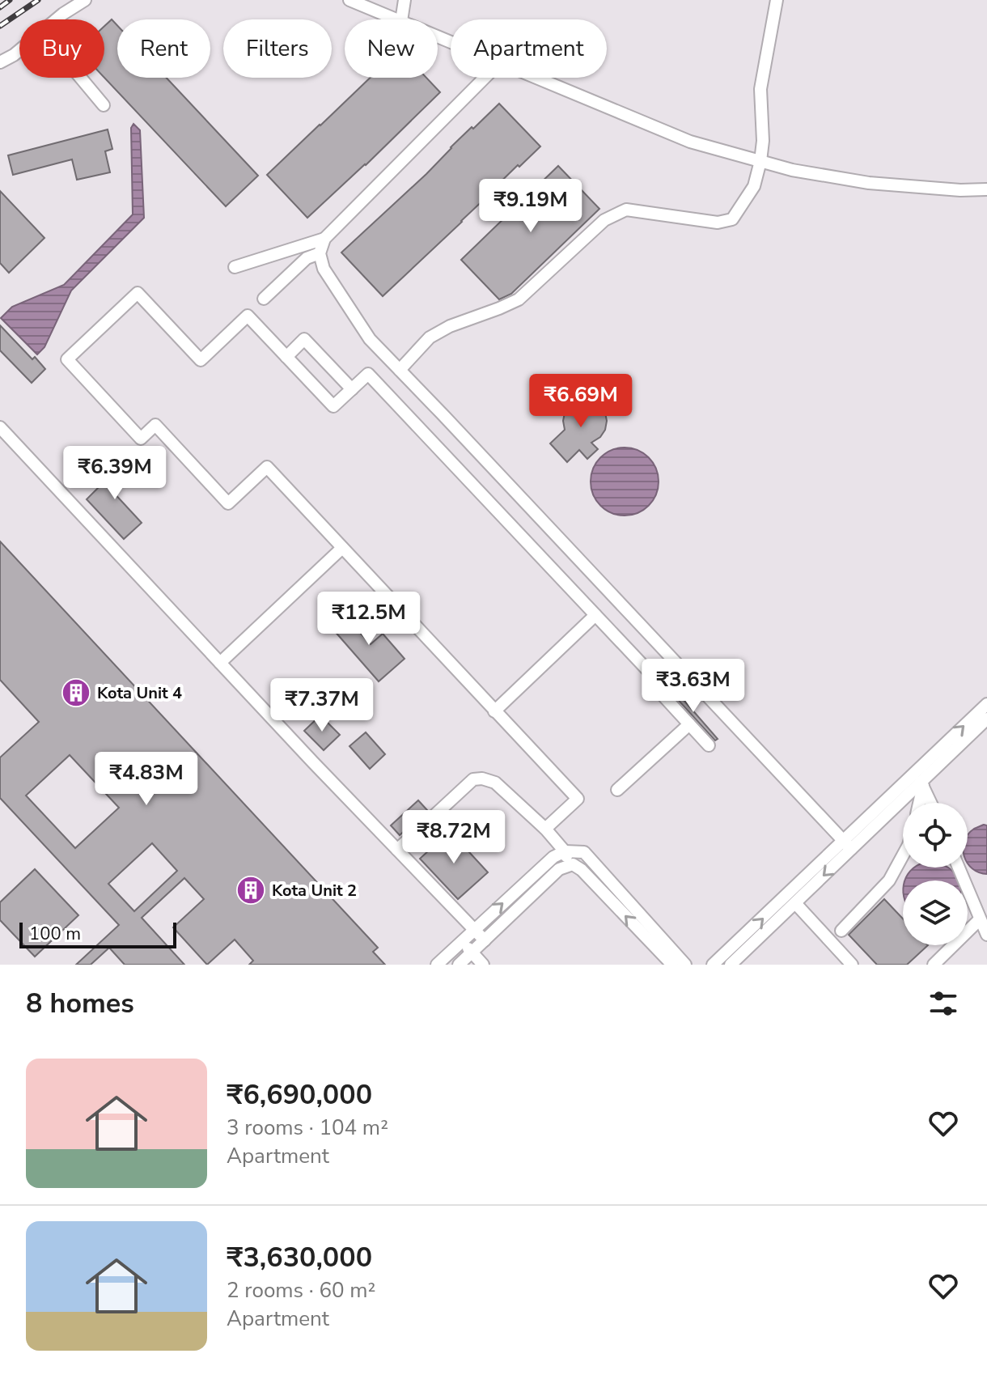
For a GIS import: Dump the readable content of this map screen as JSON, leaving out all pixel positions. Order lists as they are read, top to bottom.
{
  "places": {
    "building": ["Kota Unit 4", "Kota Unit 2"]
  },
  "scale_bar": "100 m",
  "page": {
    "chip": [
      "Buy",
      "Rent",
      "Filters",
      "New",
      "Apartment"
    ],
    "price": [
      "₹9.19M",
      "₹6.69M",
      "₹6.39M",
      "₹12.5M",
      "₹3.63M",
      "₹7.37M",
      "₹4.83M",
      "₹8.72M"
    ],
    "scale": "100 m",
    "heading": "8 homes",
    "list": [
      {
        "name": "₹6,690,000",
        "note": "3 rooms · 104 m² · Apartment"
      },
      {
        "name": "₹3,630,000",
        "note": "2 rooms · 60 m² · Apartment"
      }
    ]
  }
}
